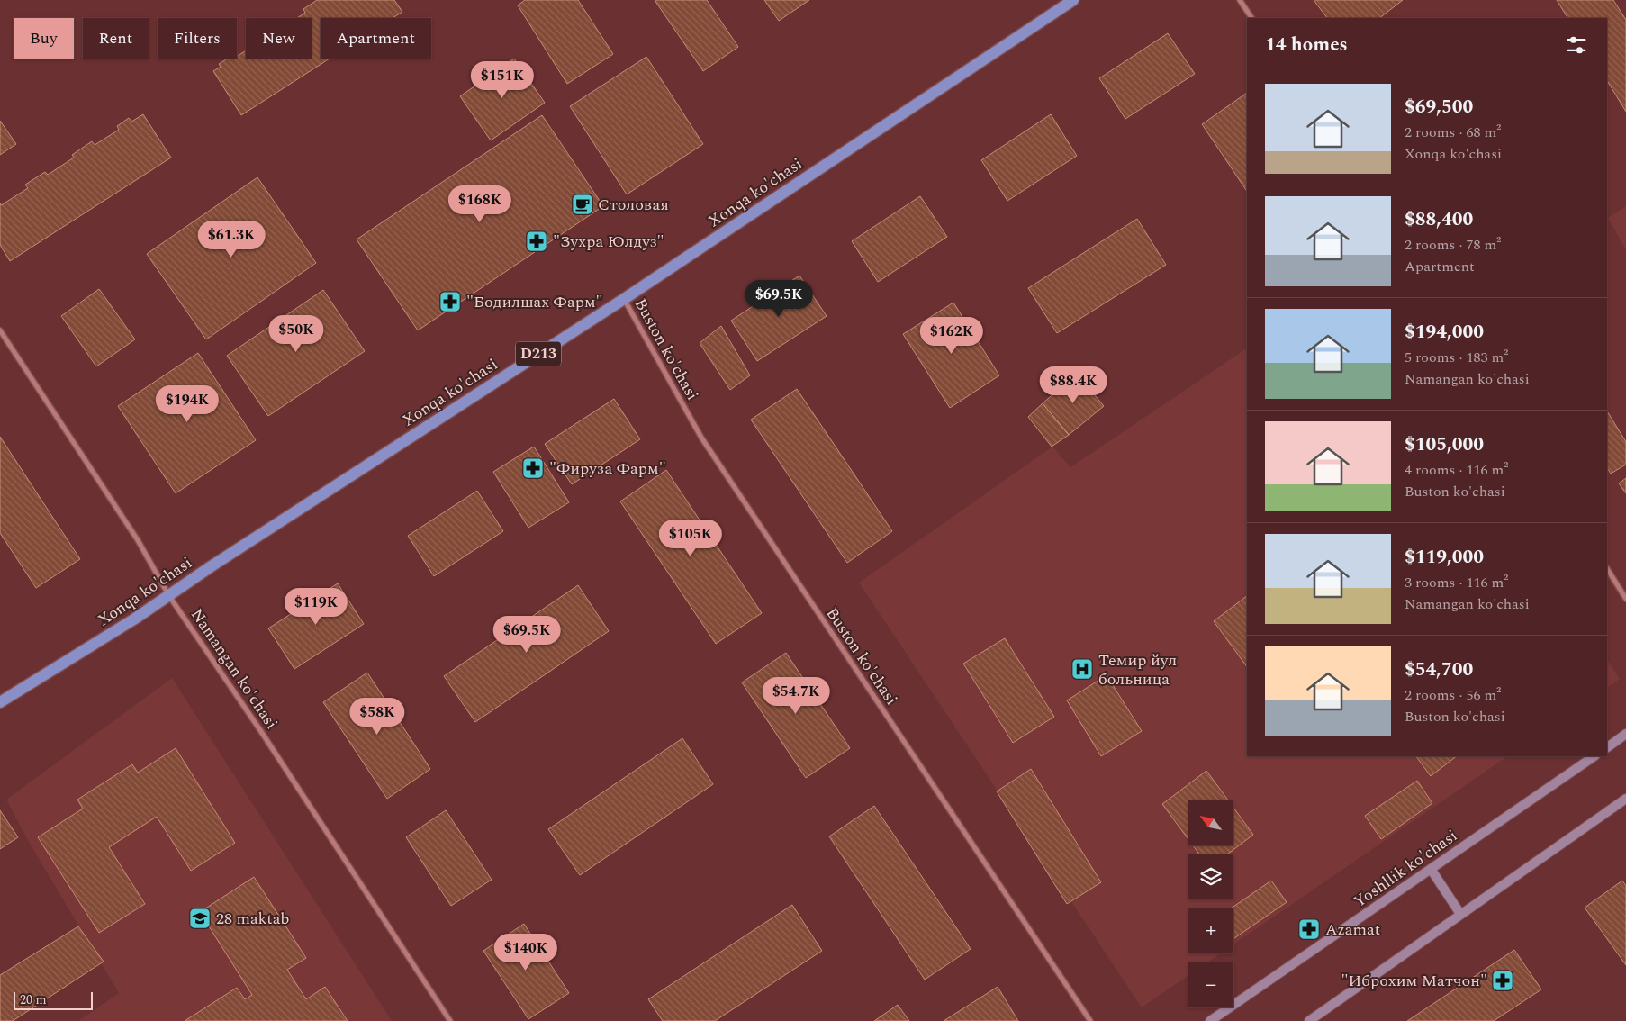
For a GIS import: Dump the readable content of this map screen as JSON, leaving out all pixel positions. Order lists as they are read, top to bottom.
{
  "streets": {
    "main road": ["Xonqa ko'chasi", "D213", "Yoshllik ko'chasi"],
    "street": ["Buston ko'chasi", "Namangan ko'chasi"]
  },
  "crossings": [
    ["Xonqa ko'chasi", "Buston ko'chasi"],
    ["Xonqa ko'chasi", "Namangan ko'chasi"]
  ],
  "places": {
    "cafe": ["Столовая"],
    "pharmacy": [
      "\"Зухра Юлдуз\"",
      "\"Бодилшах Фарм\"",
      "\"Фируза Фарм\"",
      "Azamat",
      "\"Иброхим Матчон\""
    ],
    "hospital": ["Темир йул больница"],
    "school or university": ["28 maktab"]
  },
  "scale_bar": "20 m",
  "north": "top left",
  "page": {
    "chip": [
      "Buy",
      "Rent",
      "Filters",
      "New",
      "Apartment"
    ],
    "heading": "14 homes",
    "price": [
      "$151K",
      "$168K",
      "$61.3K",
      "$69.5K",
      "$50K",
      "$162K",
      "$88.4K",
      "$194K",
      "$105K",
      "$119K",
      "$69.5K",
      "$54.7K",
      "$58K",
      "$140K"
    ],
    "list": [
      {
        "name": "$69,500",
        "note": "2 rooms · 68 m² · Xonqa ko'chasi"
      },
      {
        "name": "$88,400",
        "note": "2 rooms · 78 m² · Apartment"
      },
      {
        "name": "$194,000",
        "note": "5 rooms · 183 m² · Namangan ko'chasi"
      },
      {
        "name": "$105,000",
        "note": "4 rooms · 116 m² · Buston ko'chasi"
      },
      {
        "name": "$119,000",
        "note": "3 rooms · 116 m² · Namangan ko'chasi"
      },
      {
        "name": "$54,700",
        "note": "2 rooms · 56 m² · Buston ko'chasi"
      }
    ],
    "map_buttons": ["+", "−"],
    "scale": "20 m"
  }
}
